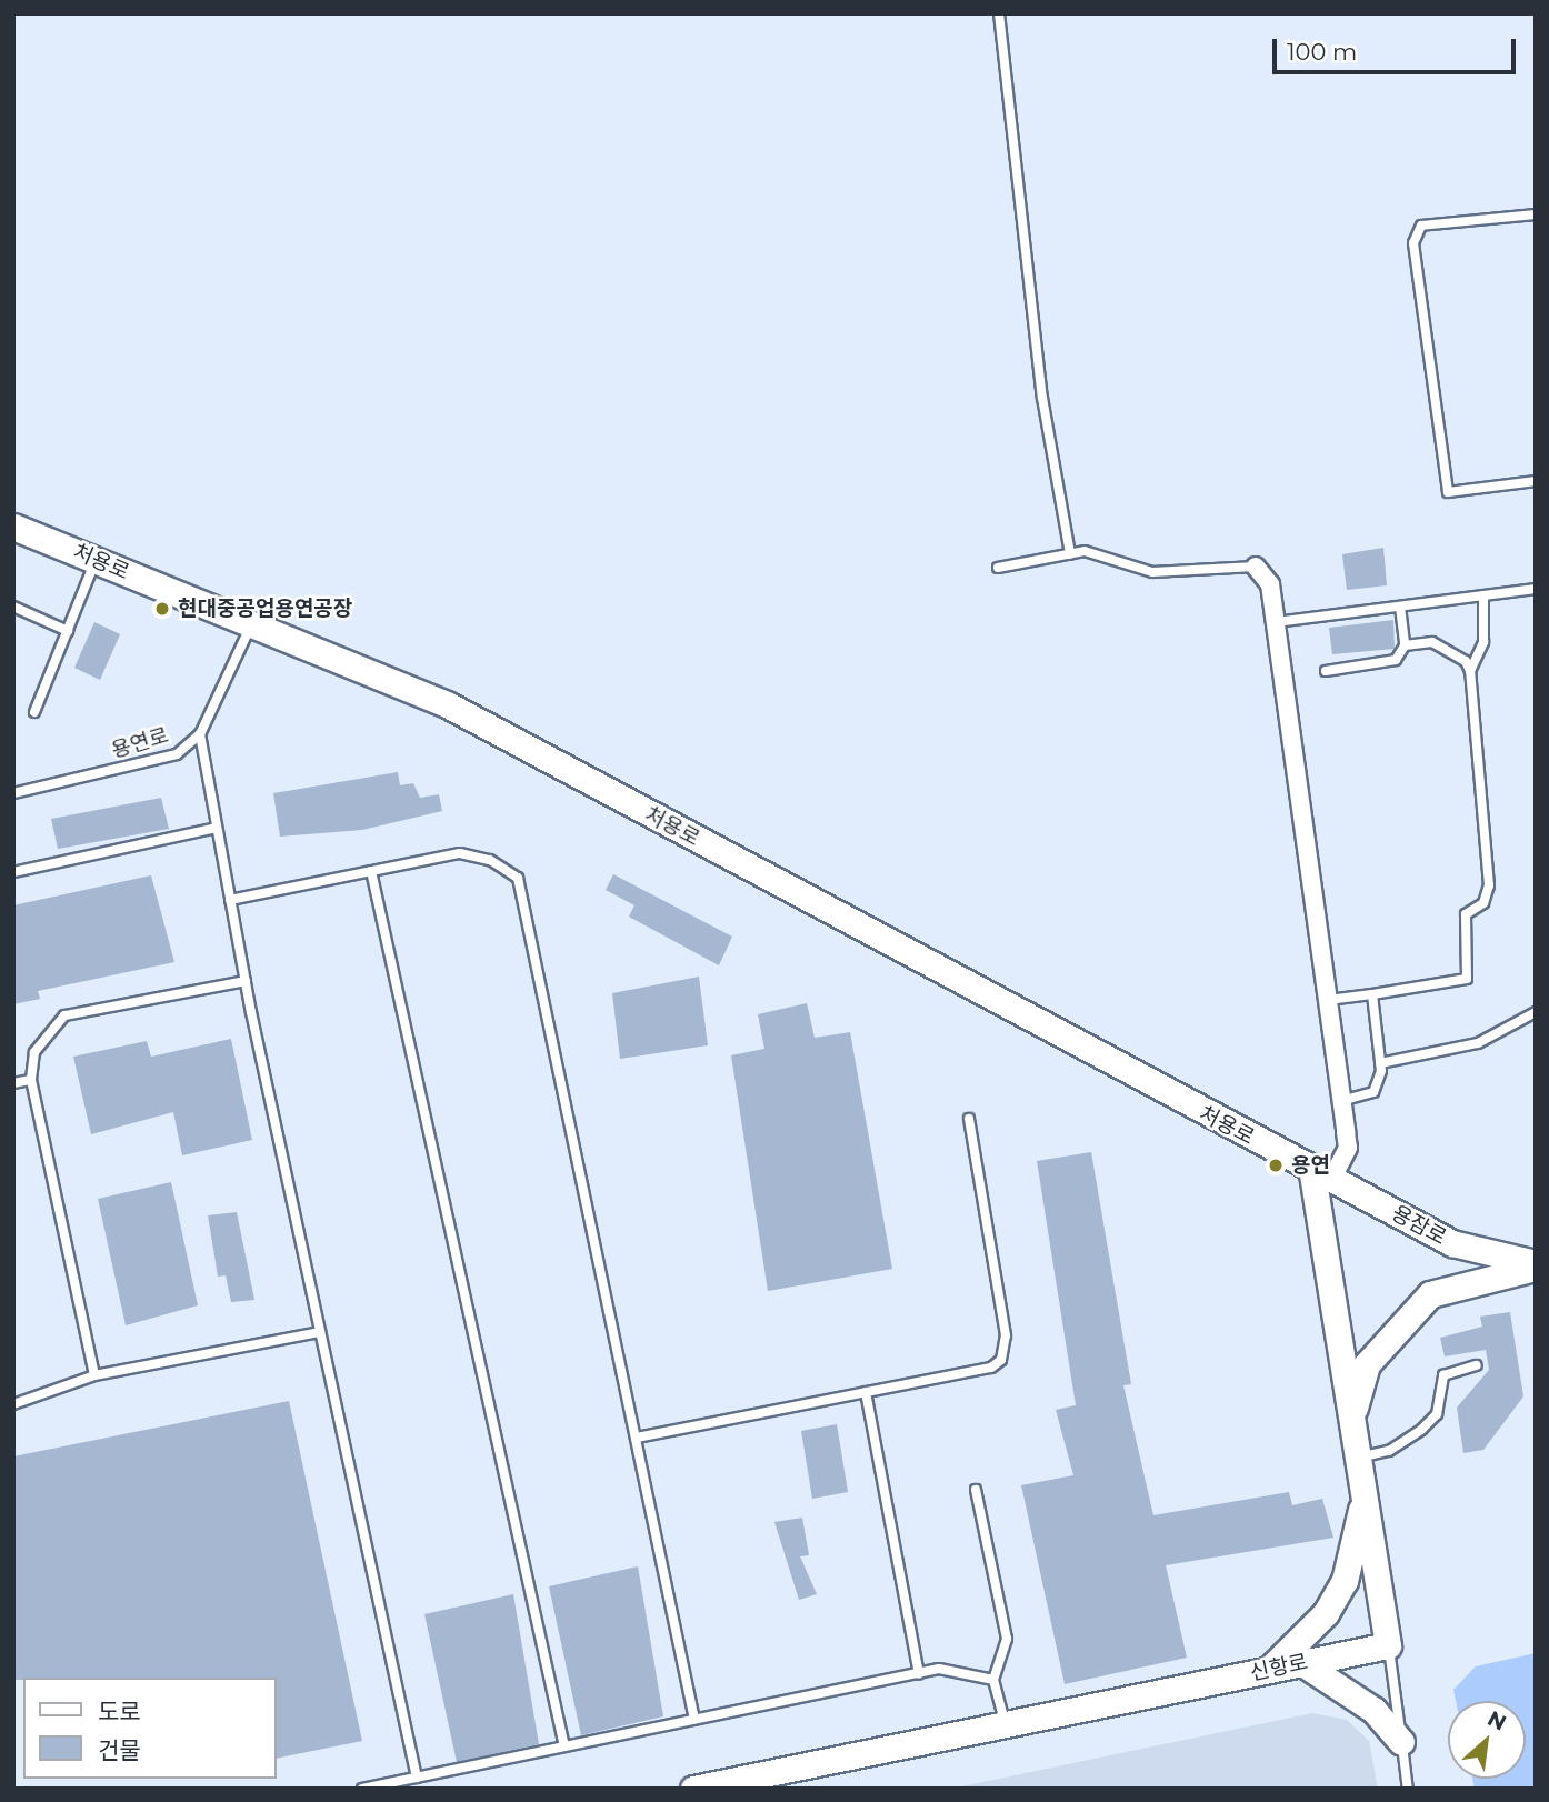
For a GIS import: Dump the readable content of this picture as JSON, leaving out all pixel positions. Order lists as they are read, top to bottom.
{
  "streets": {
    "street": ["처용로", "용잠로", "신항로"],
    "lane": ["용연로"]
  },
  "crossings": [
    ["처용로", "용연로"],
    ["처용로", "용잠로"]
  ],
  "places": ["현대중공업용연공장", "용연"],
  "legend": ["도로", "건물"],
  "scale_bar": "100 m",
  "north": "top right"
}
